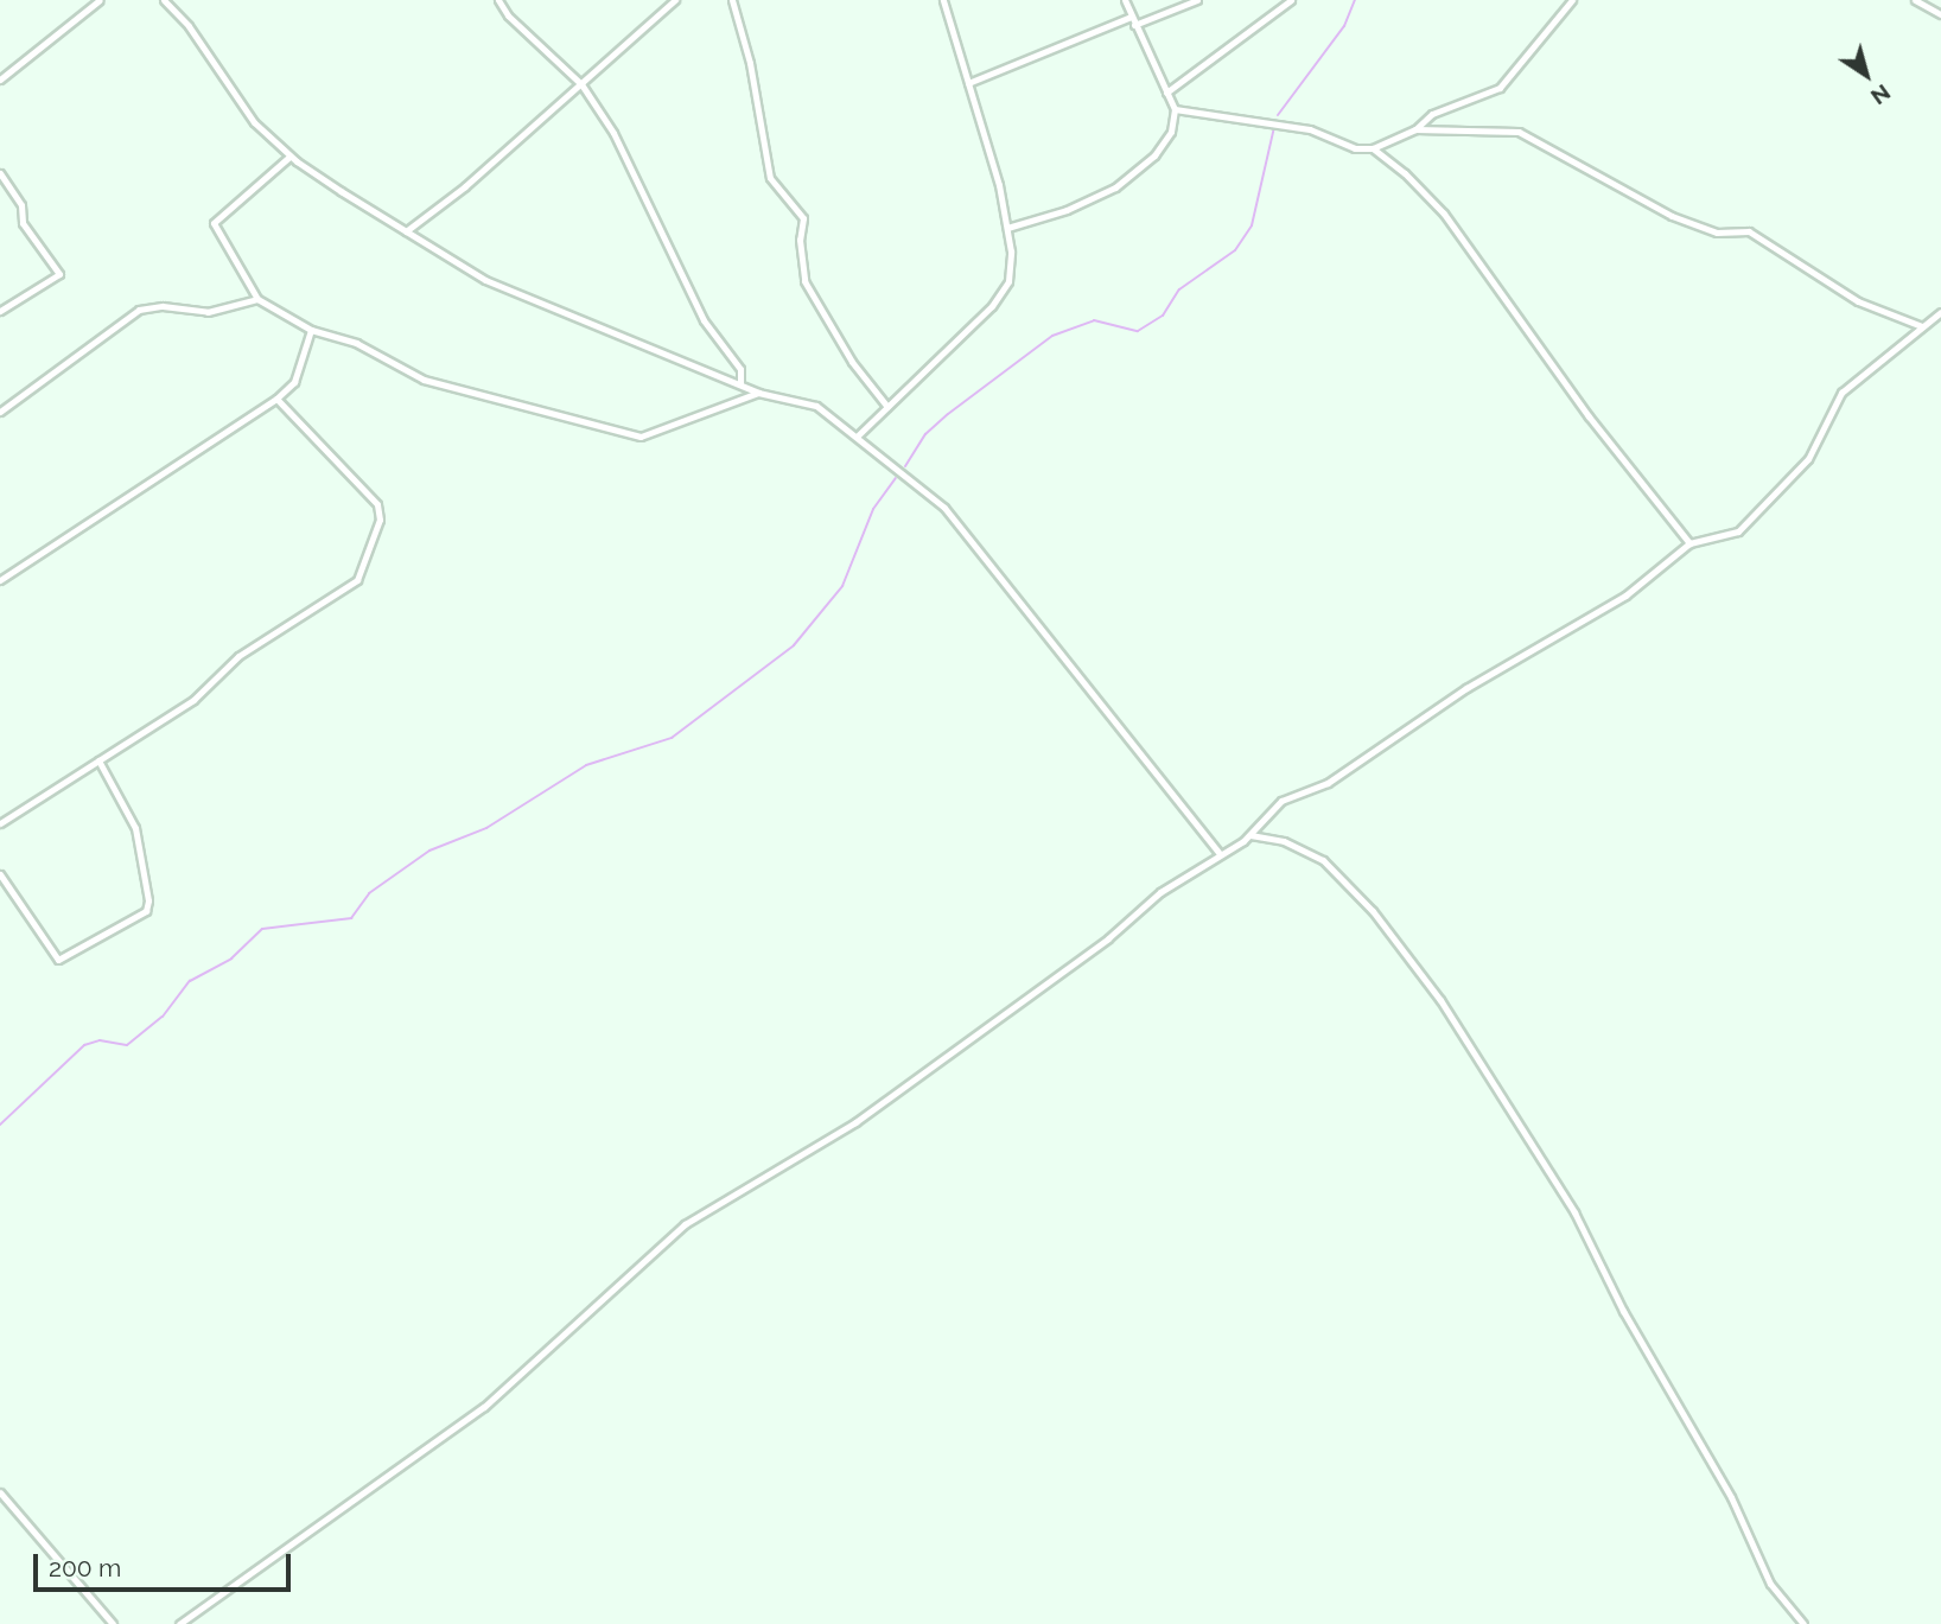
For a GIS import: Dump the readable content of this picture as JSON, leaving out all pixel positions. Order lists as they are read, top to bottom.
{
  "scale_bar": "200 m",
  "north": "bottom right"
}
